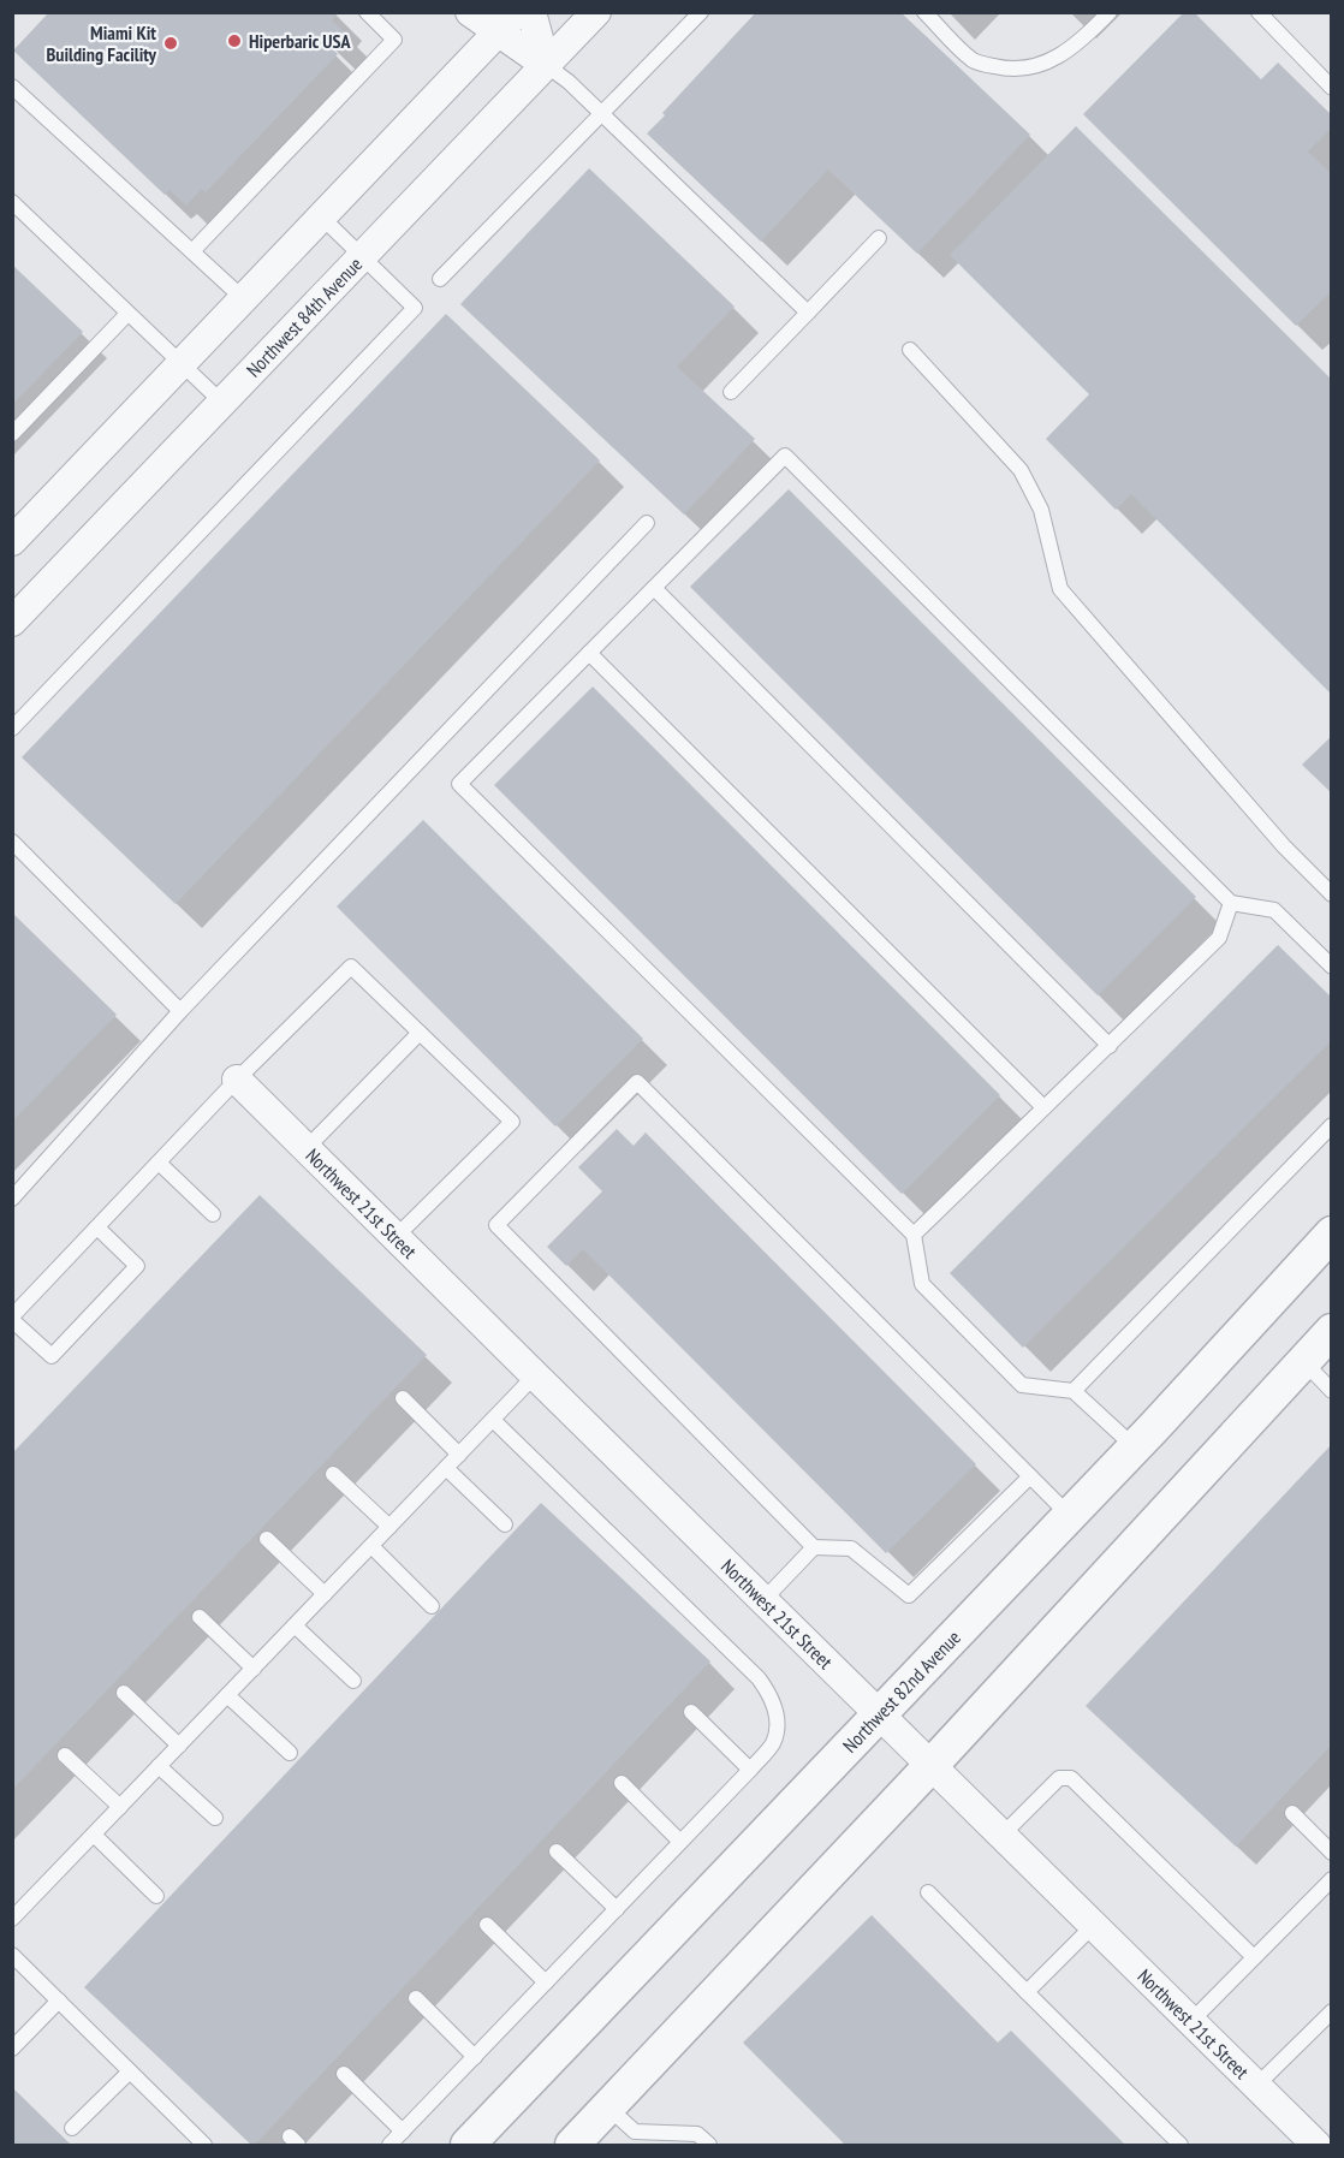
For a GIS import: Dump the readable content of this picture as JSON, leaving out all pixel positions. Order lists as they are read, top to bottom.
{
  "streets": {
    "street": ["Northwest 84th Avenue", "Northwest 21st Street", "Northwest 82nd Avenue"]
  },
  "crossings": [
    ["Northwest 21st Street", "Northwest 82nd Avenue"]
  ],
  "places": ["Hiperbaric USA", "Miami Kit Building Facility"]
}
